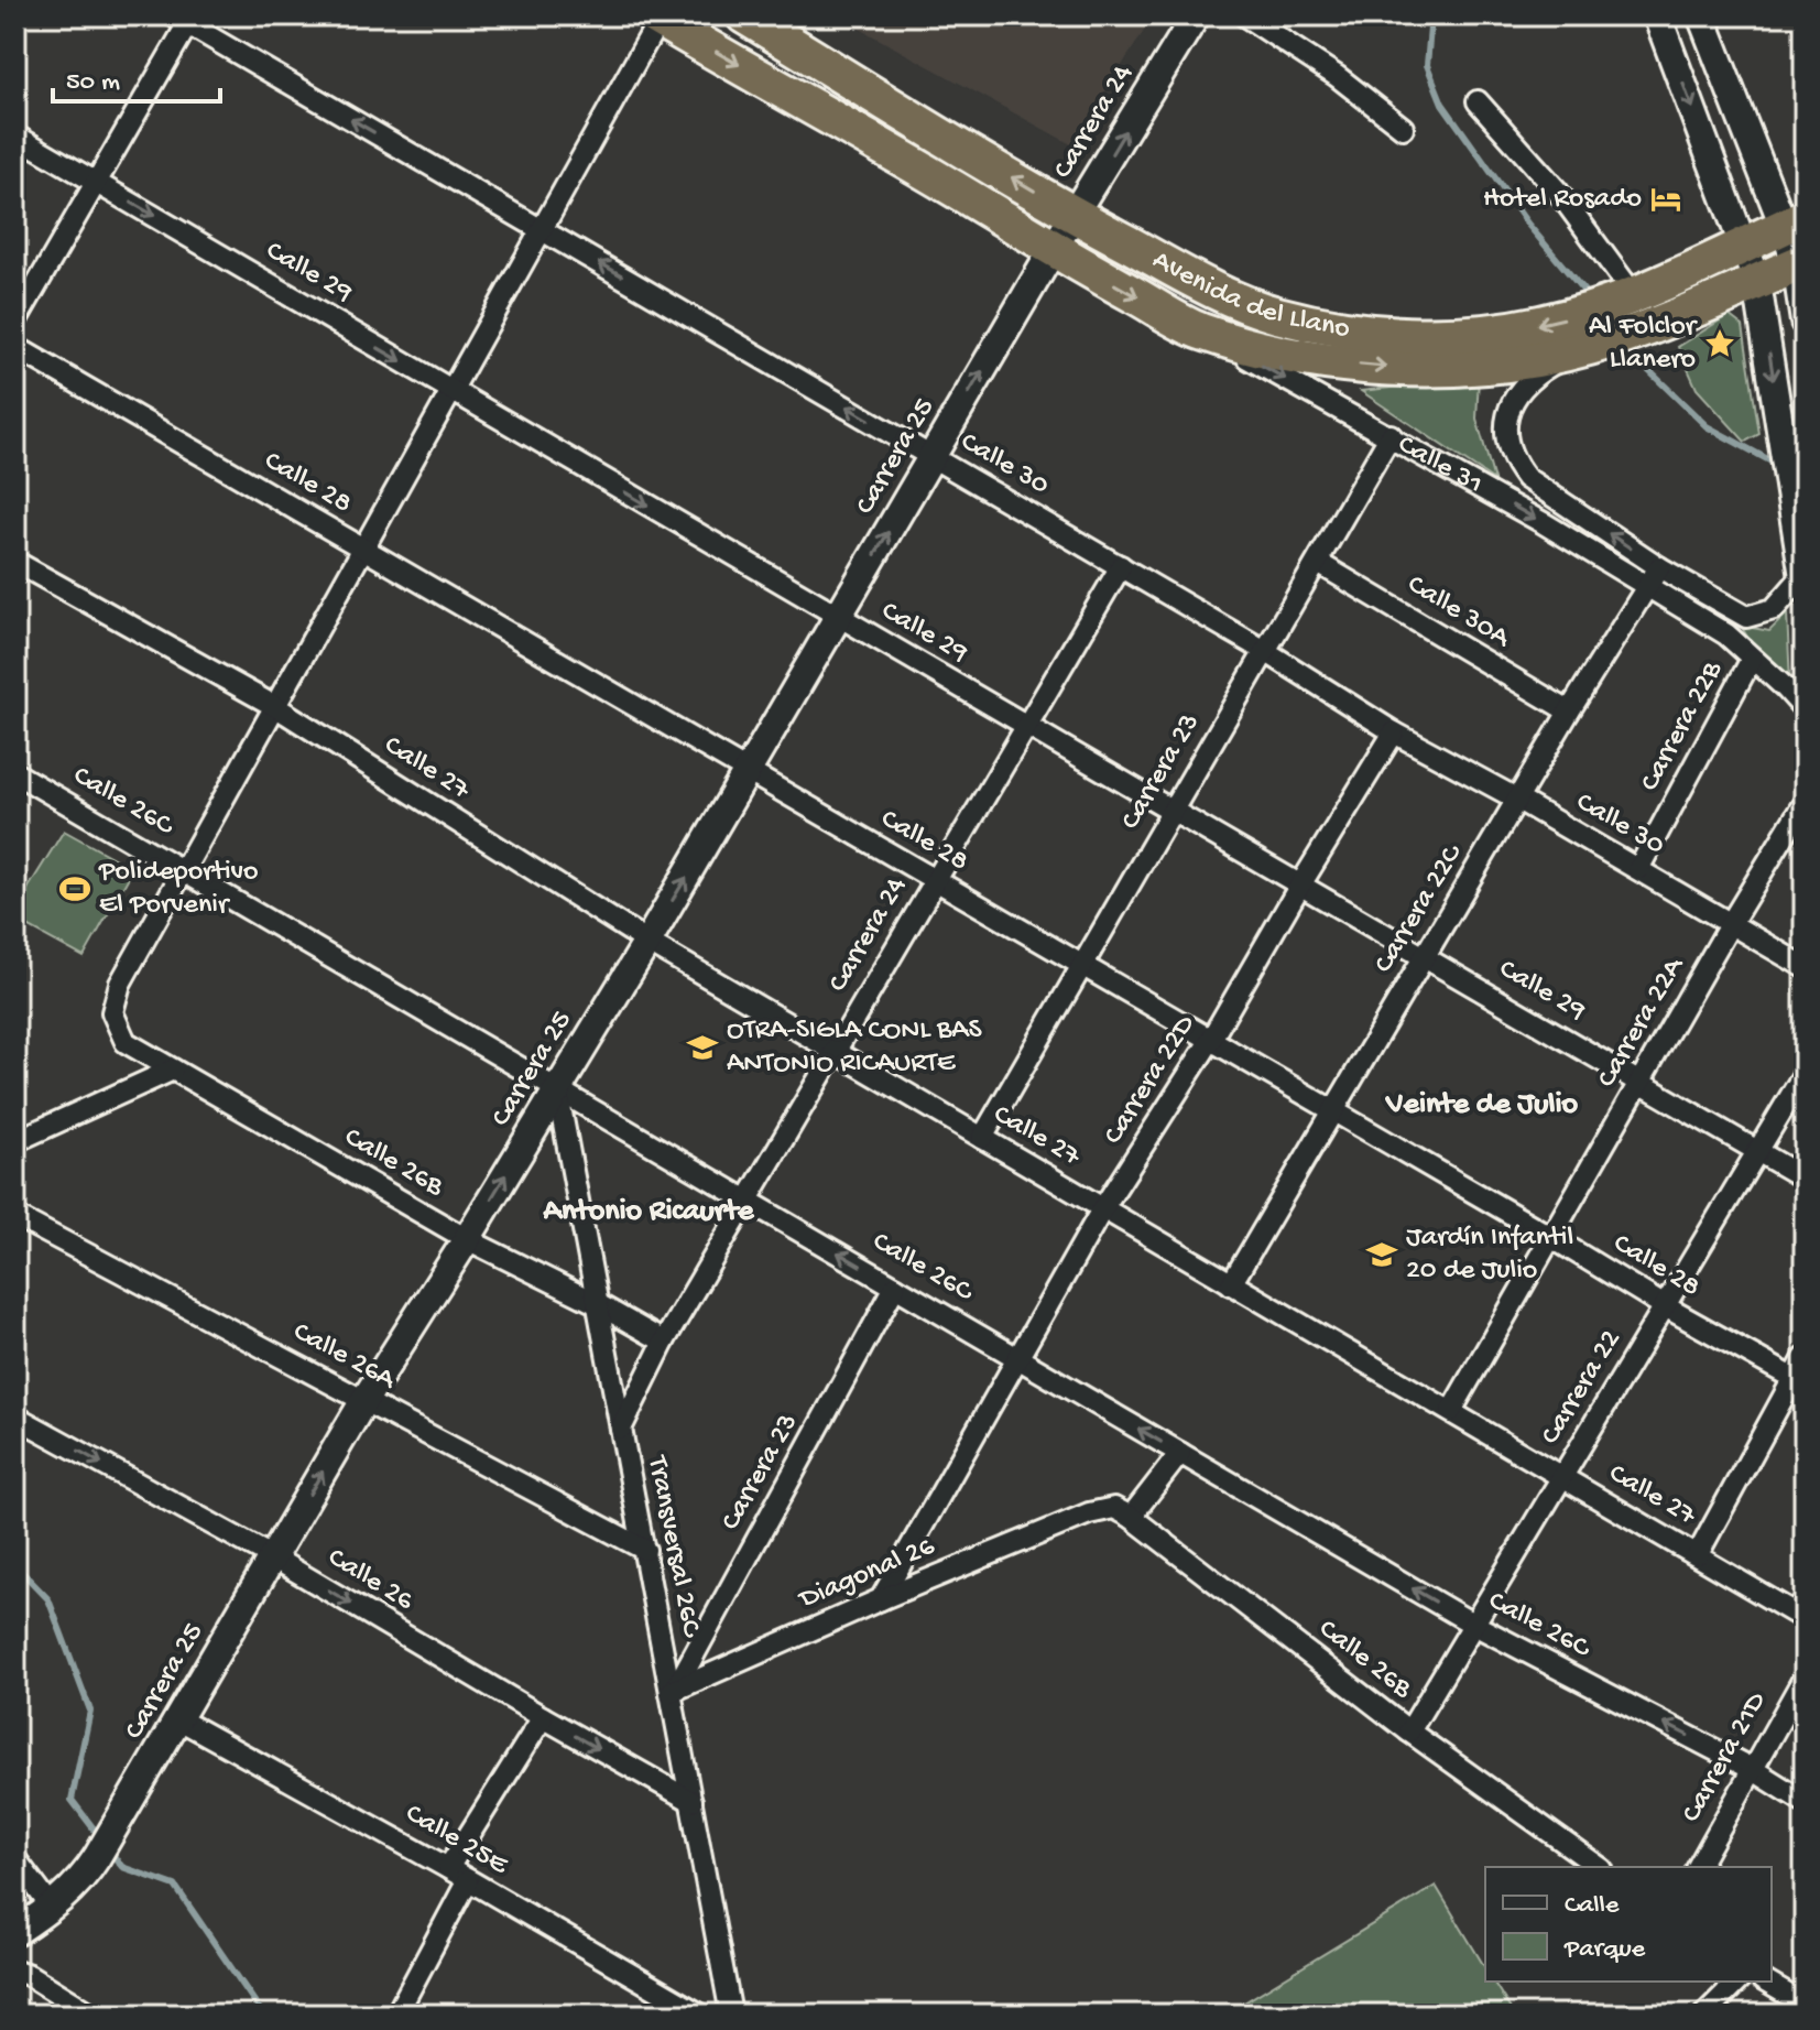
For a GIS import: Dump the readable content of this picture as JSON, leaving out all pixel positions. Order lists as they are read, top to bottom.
{
  "streets": {
    "highway": ["Avenida del Llano", "Calle 31"],
    "street": [
      "Carrera 24",
      "Calle 29",
      "Carrera 25",
      "Calle 30",
      "Calle 28",
      "Calle 30A",
      "Carrera 22B",
      "Calle 27",
      "Carrera 23",
      "Calle 26C",
      "Carrera 22C",
      "Carrera 22A",
      "Carrera 22D",
      "Calle 26B",
      "Calle 26A",
      "Carrera 22",
      "Transversal 26C",
      "Diagonal 26",
      "Calle 26",
      "Carrera 21D",
      "Calle 25E"
    ]
  },
  "crossings": [
    ["Carrera 24", "Calle 29"],
    ["Carrera 24", "Avenida del Llano"],
    ["Carrera 24", "Carrera 25"],
    ["Carrera 24", "Calle 30"],
    ["Carrera 24", "Calle 28"],
    ["Carrera 24", "Calle 27"],
    ["Carrera 24", "Calle 26C"],
    ["Carrera 24", "Calle 26B"],
    ["Carrera 24", "Transversal 26C"],
    ["Calle 29", "Carrera 25"],
    ["Calle 29", "Carrera 23"],
    ["Calle 29", "Carrera 22C"],
    ["Calle 29", "Carrera 22A"],
    ["Calle 29", "Carrera 22D"],
    ["Calle 29", "Carrera 22"],
    ["Avenida del Llano", "Carrera 25"],
    ["Avenida del Llano", "Calle 31"],
    ["Carrera 25", "Calle 31"],
    ["Carrera 25", "Calle 30"],
    ["Carrera 25", "Calle 28"],
    ["Carrera 25", "Calle 27"],
    ["Carrera 25", "Calle 26C"],
    ["Carrera 25", "Calle 26B"],
    ["Carrera 25", "Calle 26A"],
    ["Carrera 25", "Transversal 26C"],
    ["Carrera 25", "Calle 26"],
    ["Carrera 25", "Calle 25E"],
    ["Calle 31", "Carrera 22B"],
    ["Calle 31", "Carrera 23"],
    ["Calle 31", "Carrera 22C"],
    ["Calle 30", "Carrera 22B"],
    ["Calle 30", "Carrera 23"],
    ["Calle 30", "Carrera 22C"],
    ["Calle 30", "Carrera 22A"],
    ["Calle 30", "Carrera 22D"],
    ["Calle 28", "Carrera 23"],
    ["Calle 28", "Carrera 22C"],
    ["Calle 28", "Carrera 22A"],
    ["Calle 28", "Carrera 22D"],
    ["Calle 28", "Carrera 22"],
    ["Calle 30A", "Carrera 23"],
    ["Calle 30A", "Carrera 22C"],
    ["Calle 27", "Carrera 23"],
    ["Calle 27", "Carrera 22C"],
    ["Calle 27", "Carrera 22A"],
    ["Calle 27", "Carrera 22D"],
    ["Calle 27", "Carrera 22"],
    ["Carrera 23", "Calle 26C"],
    ["Carrera 23", "Transversal 26C"],
    ["Carrera 23", "Diagonal 26"],
    ["Calle 26C", "Carrera 22D"],
    ["Calle 26C", "Calle 26B"],
    ["Calle 26C", "Carrera 22"],
    ["Calle 26C", "Transversal 26C"],
    ["Calle 26C", "Carrera 21D"],
    ["Carrera 22D", "Diagonal 26"],
    ["Calle 26B", "Carrera 22"],
    ["Calle 26B", "Transversal 26C"],
    ["Calle 26B", "Diagonal 26"],
    ["Calle 26A", "Transversal 26C"],
    ["Transversal 26C", "Diagonal 26"],
    ["Transversal 26C", "Calle 26"]
  ],
  "one_way": [
    "Calle 29",
    "Carrera 25",
    "Calle 30",
    "Calle 26C",
    "Calle 26"
  ],
  "districts": ["Veinte de Julio", "Antonio Ricaurte"],
  "places": {
    "hotel": ["Hotel Rosado"],
    "place": ["Al Folclor Llanero"],
    "sports": ["Polideportivo El Porvenir"],
    "school or university": ["OTRA-SIGLA CONL BAS ANTONIO RICAURTE", "Jardín Infantil 20 de Julio"]
  },
  "legend": ["Calle", "Parque"],
  "scale_bar": "50 m"
}
